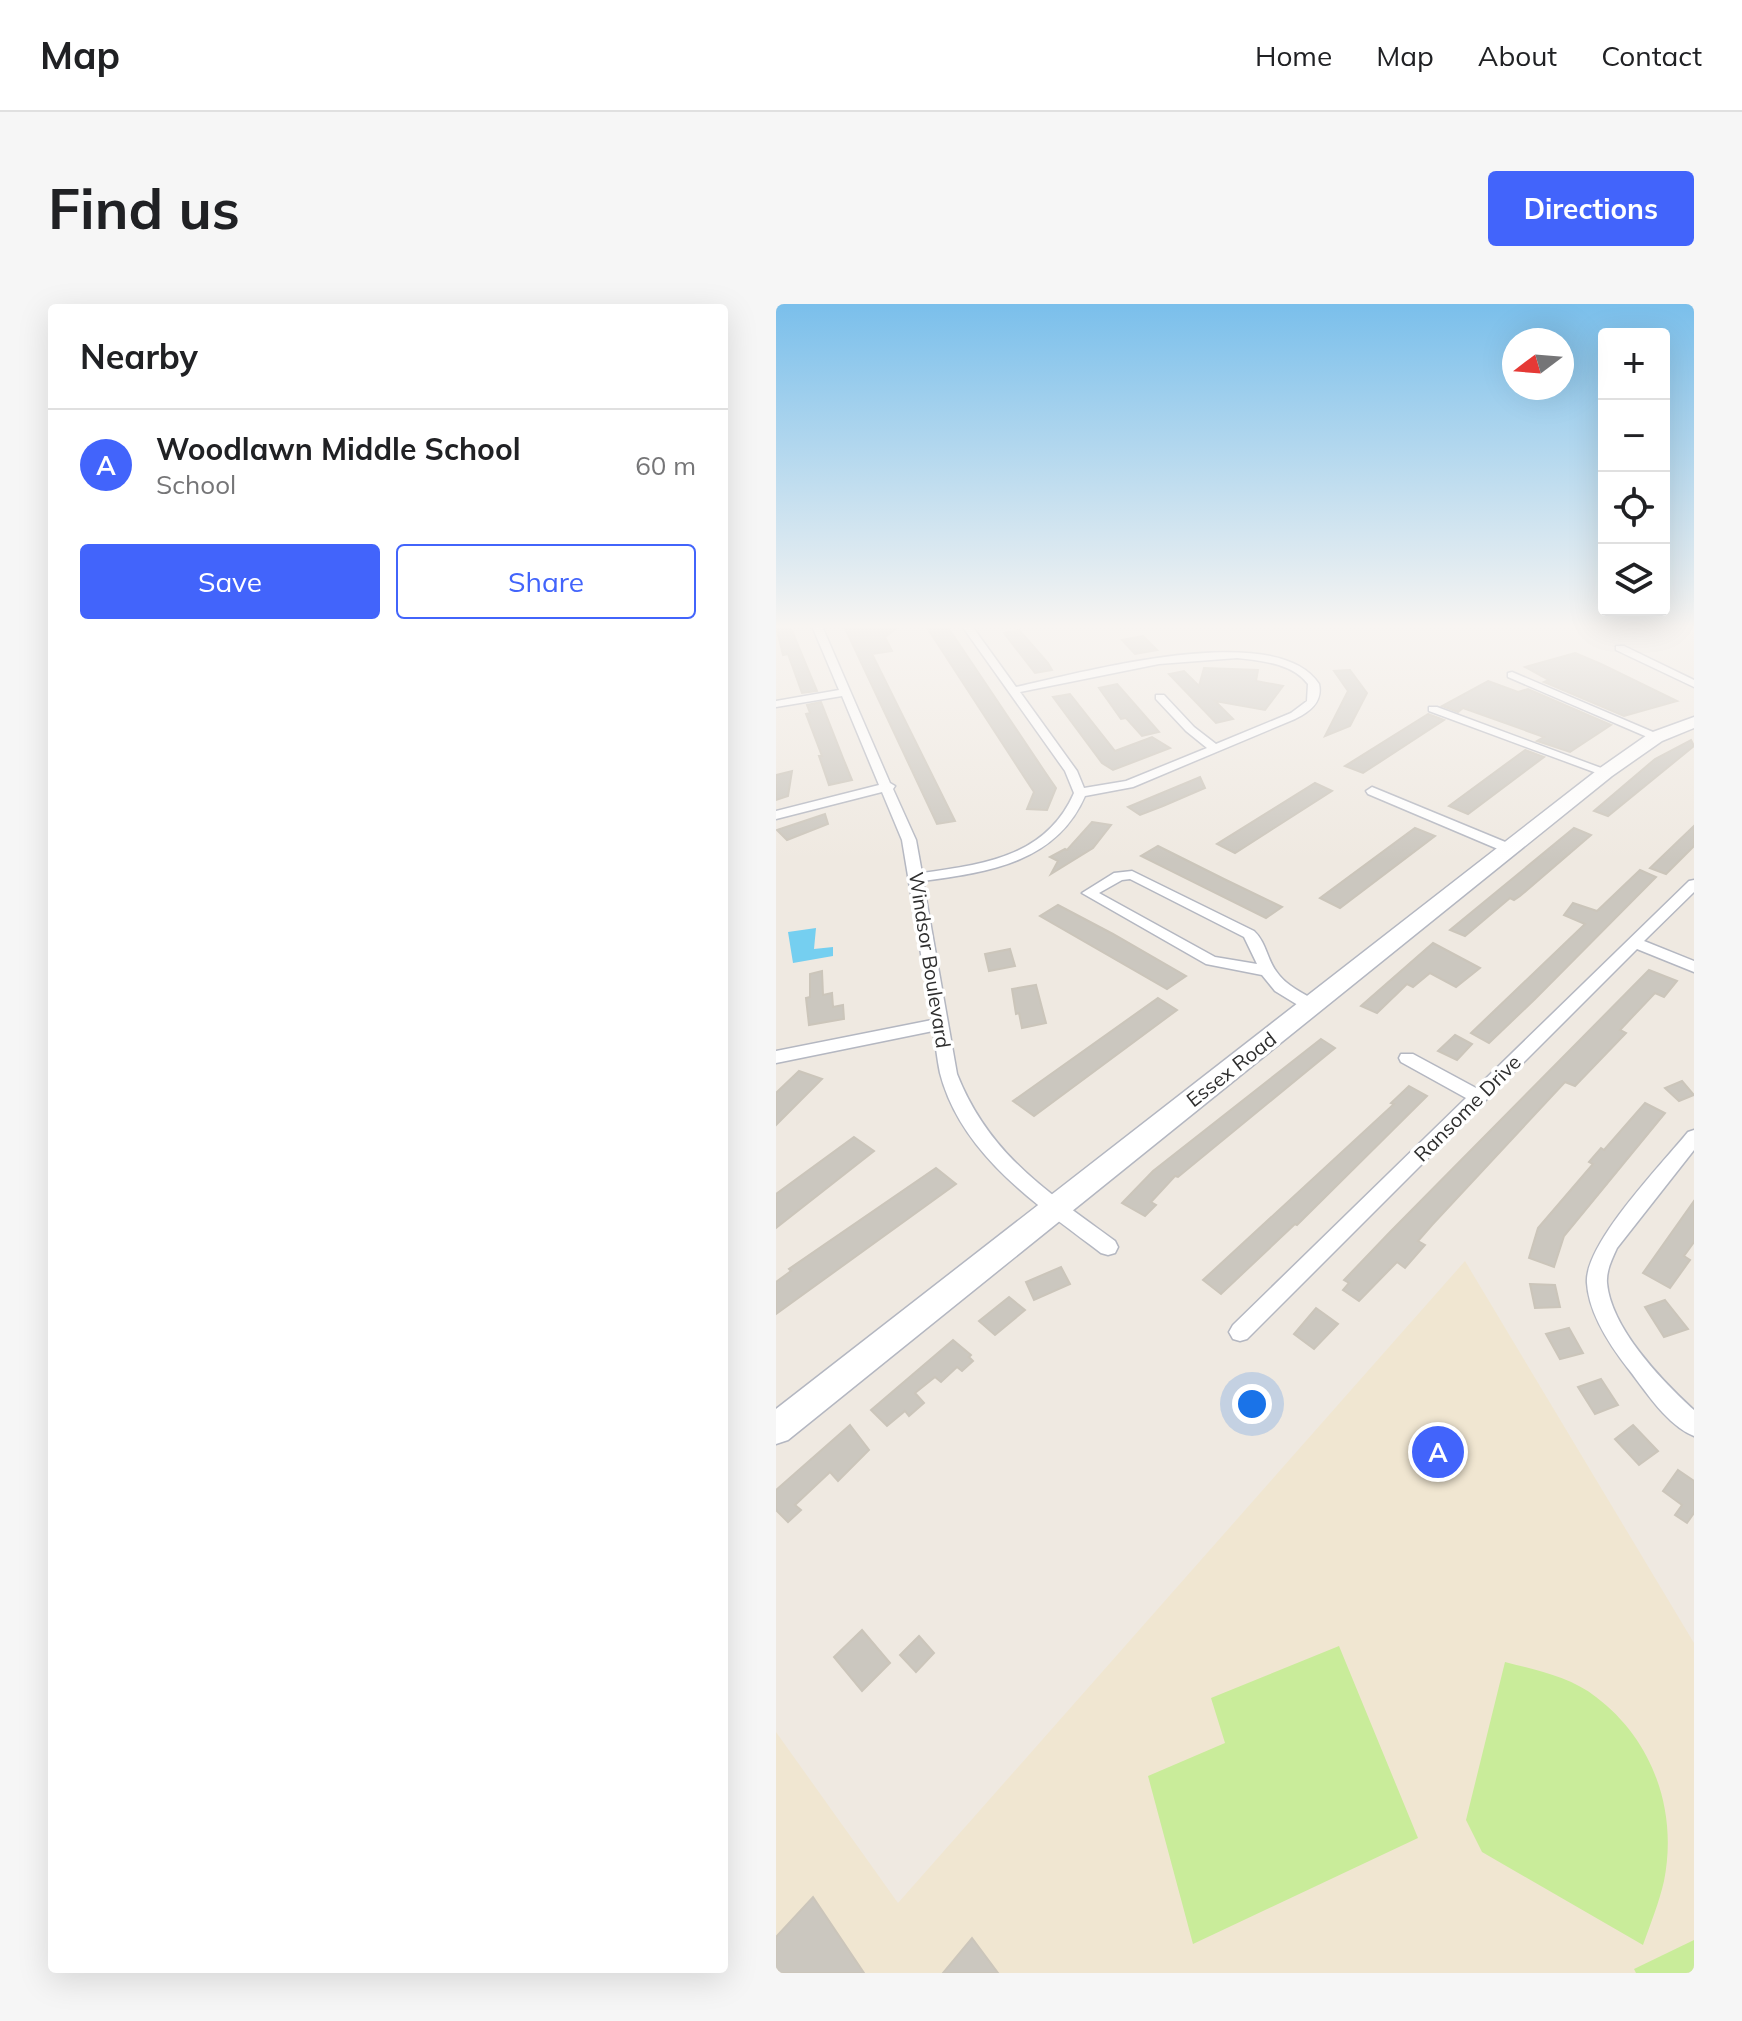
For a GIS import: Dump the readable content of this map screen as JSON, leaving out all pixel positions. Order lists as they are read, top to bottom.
{
  "streets": {
    "street": ["Windsor Boulevard", "Essex Road", "Ransome Drive"]
  },
  "crossings": [
    ["Windsor Boulevard", "Essex Road"]
  ],
  "north": "left",
  "page": {
    "header": "Map",
    "nav": [
      "Home",
      "Map",
      "About",
      "Contact"
    ],
    "buttons": [
      "Directions",
      ["Save", "Share"]
    ],
    "title": "Find us",
    "heading": "Nearby",
    "map_buttons": ["+", "−"],
    "list": [
      {
        "mark": "A",
        "name": "Woodlawn Middle School",
        "note": "School",
        "value": "60 m"
      }
    ],
    "pins": "A"
  }
}
